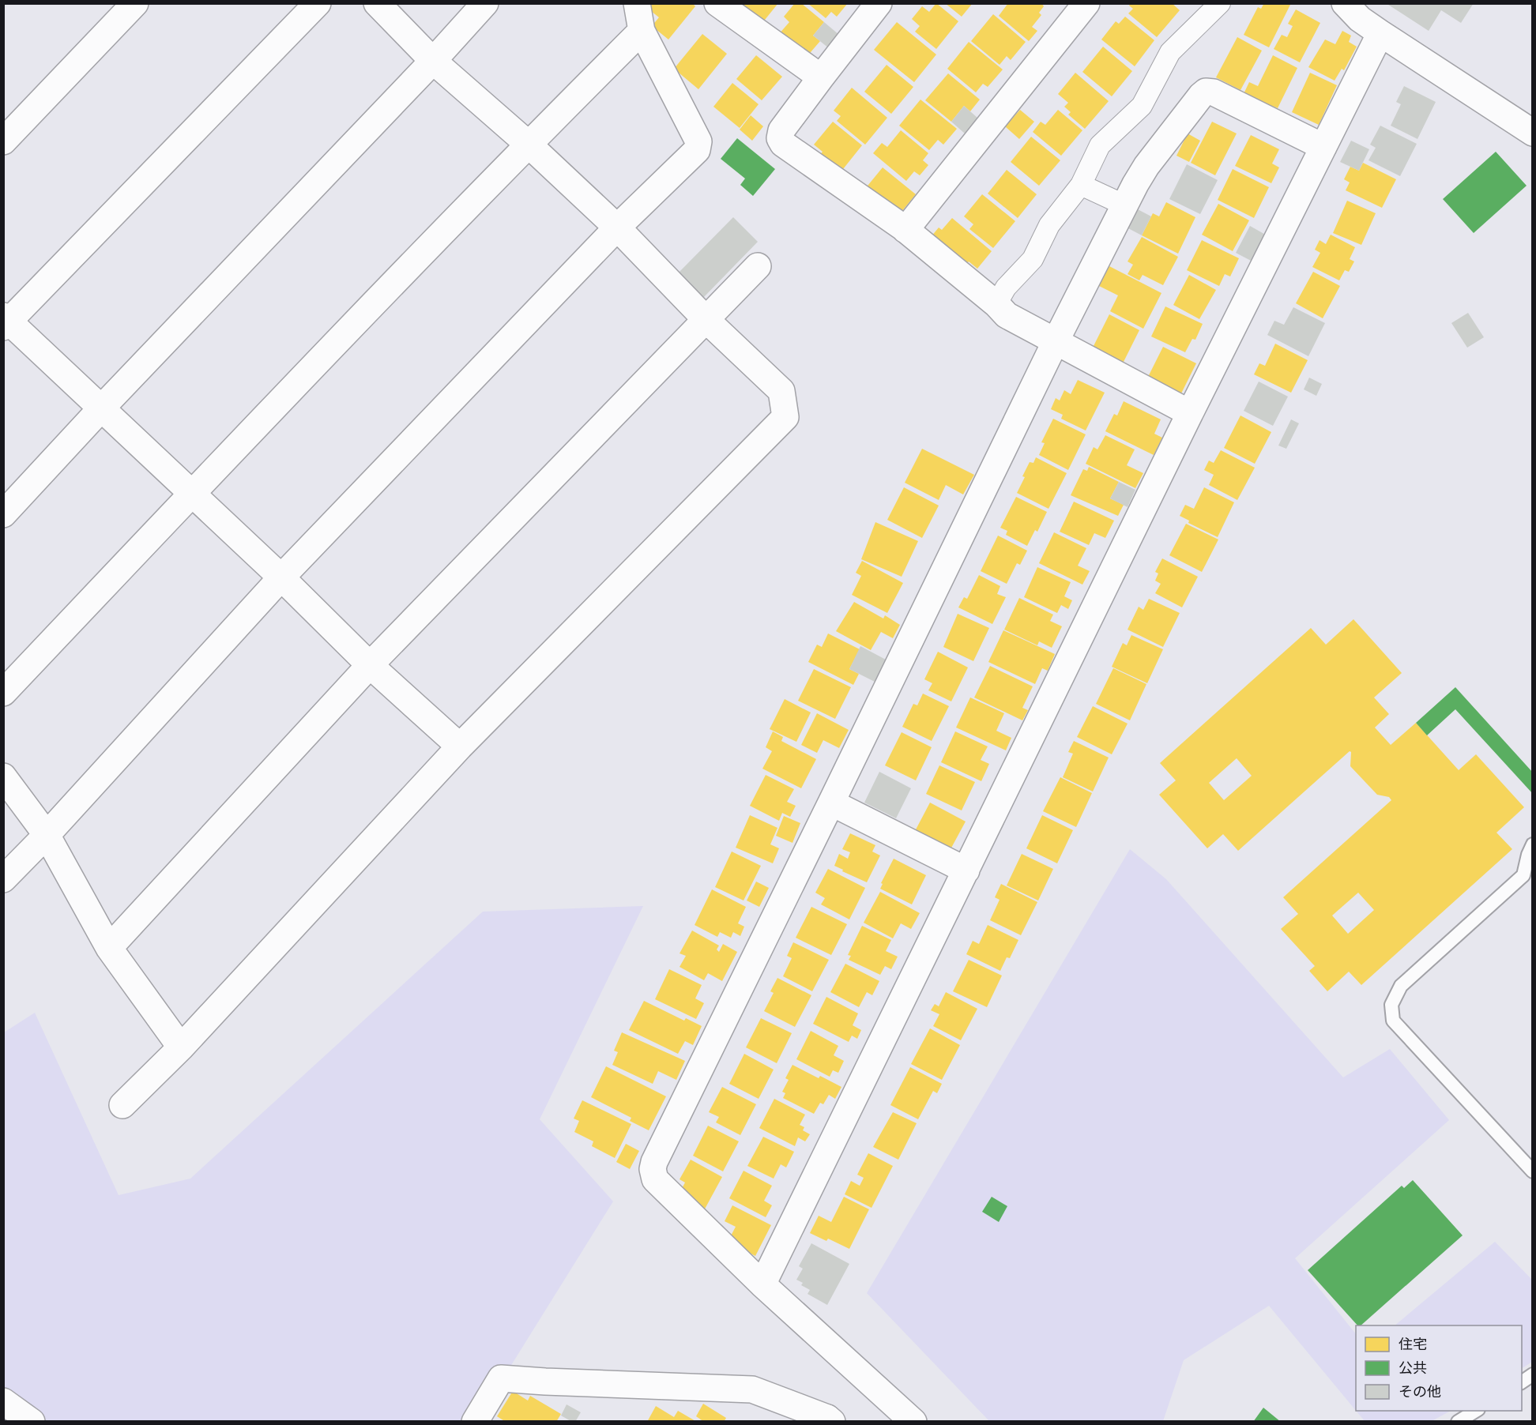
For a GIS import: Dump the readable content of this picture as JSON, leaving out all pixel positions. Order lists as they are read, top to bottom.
{
  "legend": ["住宅", "公共", "その他"]
}
